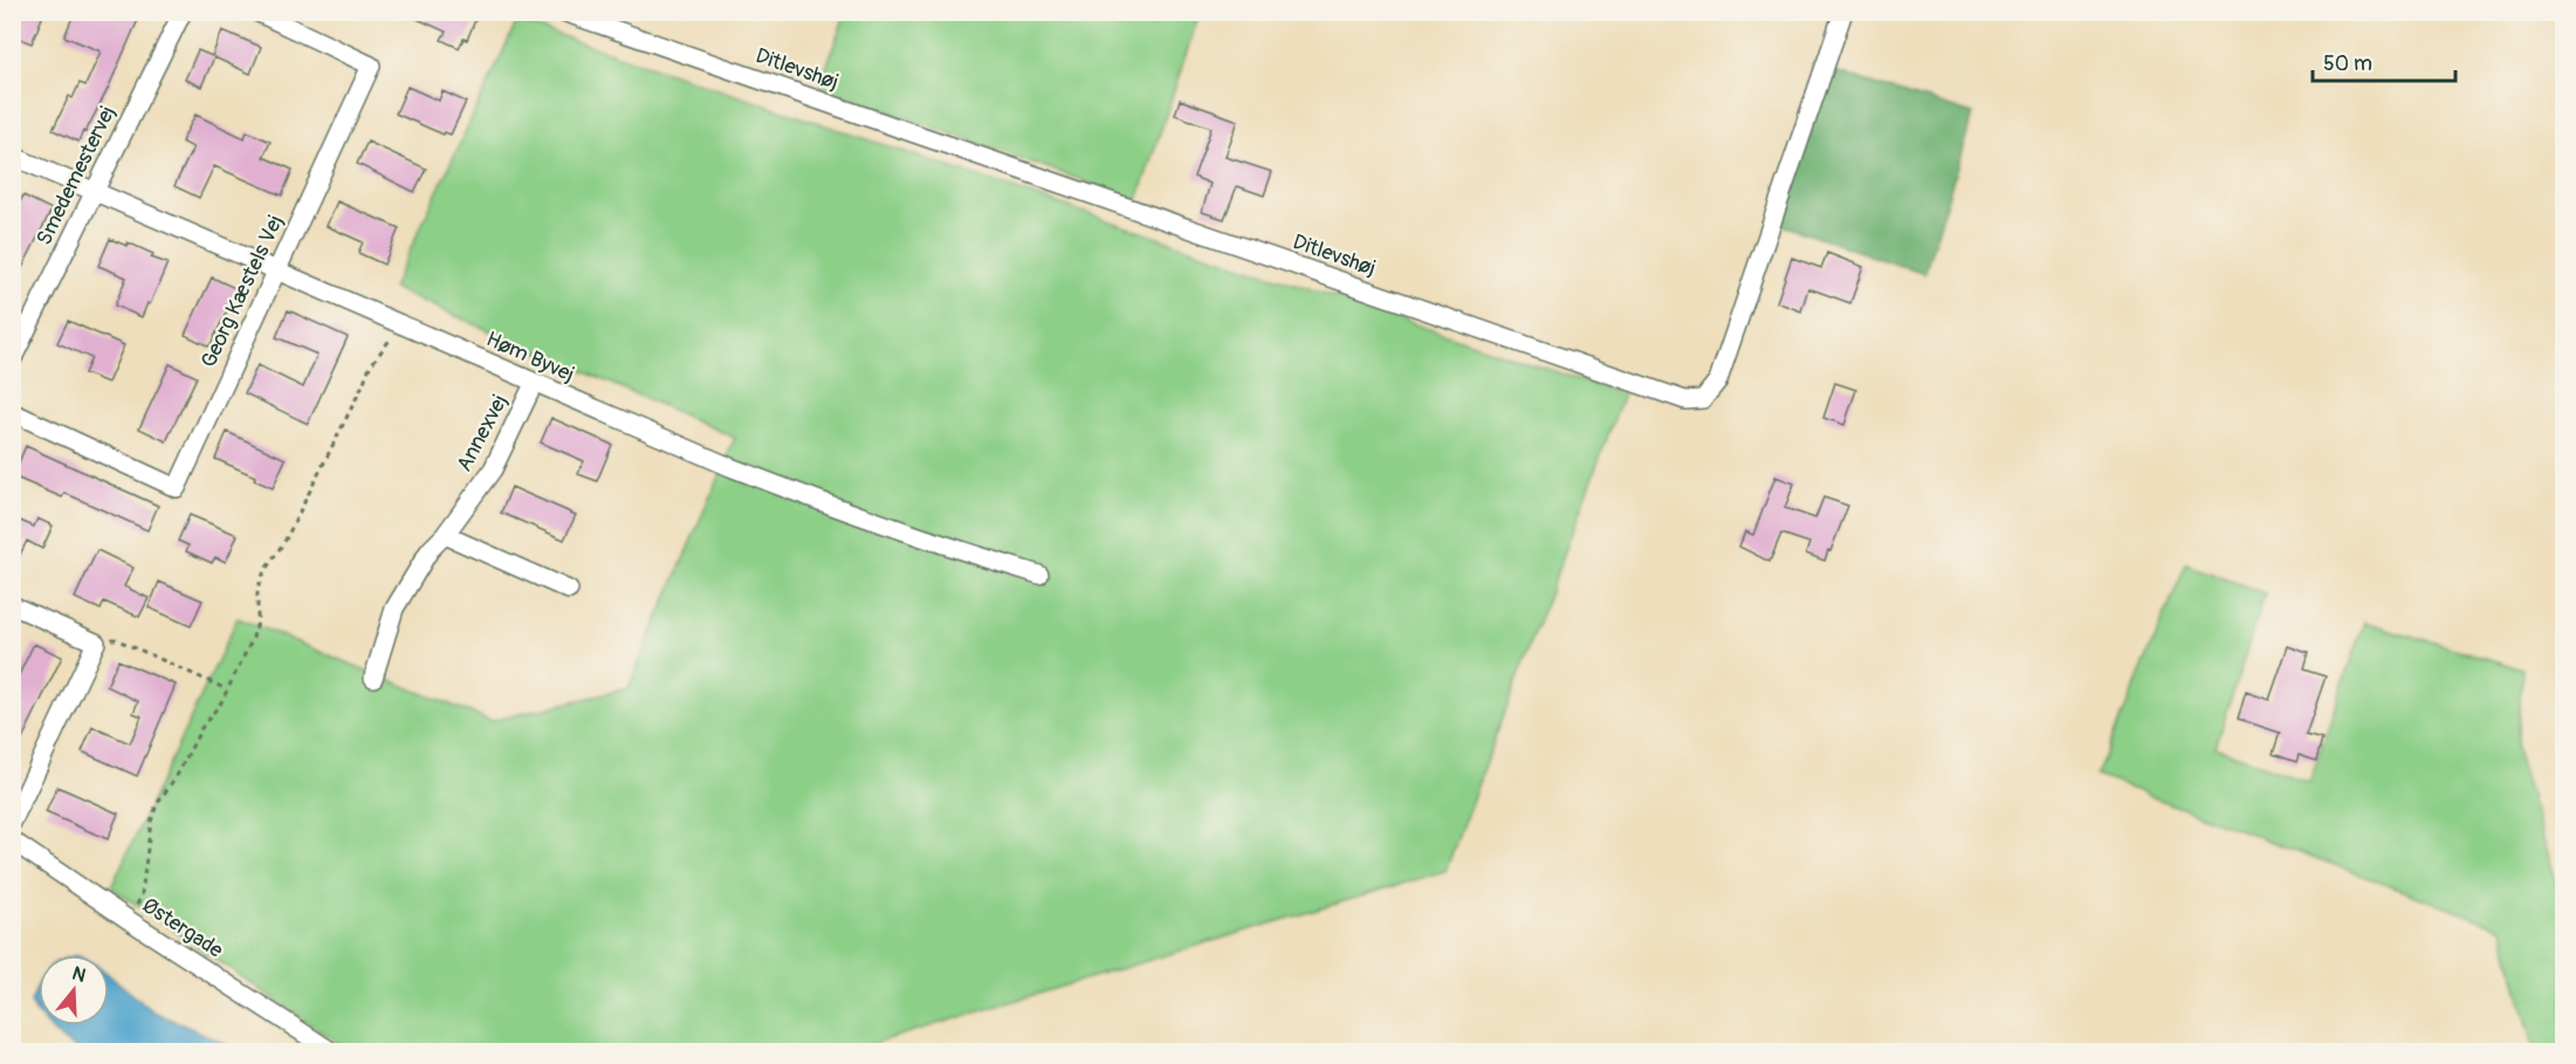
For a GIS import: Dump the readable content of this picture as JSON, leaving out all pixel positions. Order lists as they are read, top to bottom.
{
  "streets": {
    "street": [
      "Ditlevshøj",
      "Smedemestervej",
      "Georg Kæstels Vej",
      "Høm Byvej",
      "Annexvej",
      "Østergade"
    ]
  },
  "crossings": [
    ["Smedemestervej", "Høm Byvej"],
    ["Georg Kæstels Vej", "Høm Byvej"],
    ["Høm Byvej", "Annexvej"]
  ],
  "scale_bar": "50 m",
  "north": "top"
}
